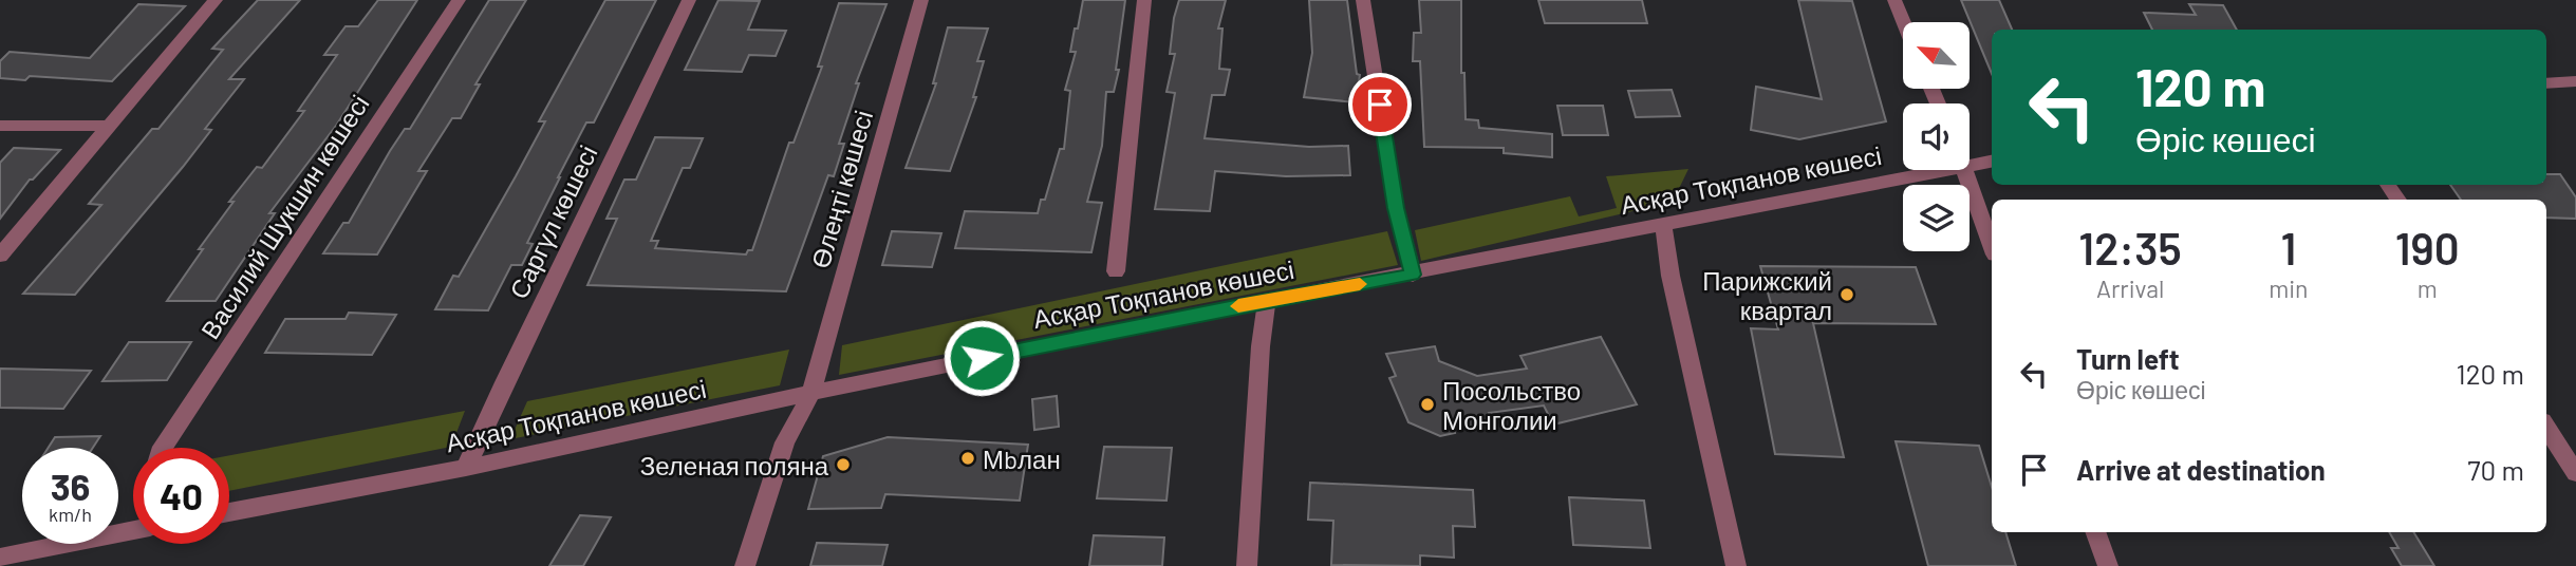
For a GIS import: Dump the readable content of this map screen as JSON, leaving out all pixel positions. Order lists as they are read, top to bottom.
{
  "streets": {
    "street": [
      "Асқар Тоқпанов көшесі",
      "Өлеңті көшесі",
      "Василий Шукшин көшесі",
      "Саргүл көшесі"
    ]
  },
  "crossings": [
    ["Асқар Тоқпанов көшесі", "Өлеңті көшесі"],
    ["Асқар Тоқпанов көшесі", "Саргүл көшесі"]
  ],
  "places": [
    "Парижский квартал",
    "Посольство Монголии",
    "Мbлан",
    "Зеленая поляна"
  ],
  "north": "top left",
  "page": {
    "turn": ["120 m", "Өріс көшесі"],
    "eta": [
      "12:35",
      "Arrival",
      "1",
      "min",
      "190",
      "m"
    ],
    "list": [
      {
        "name": "Turn left",
        "note": "Өріс көшесі",
        "value": "120 m"
      },
      {
        "name": "Arrive at destination",
        "value": "70 m"
      }
    ],
    "speed": "36 km/h",
    "limit": "40"
  }
}
